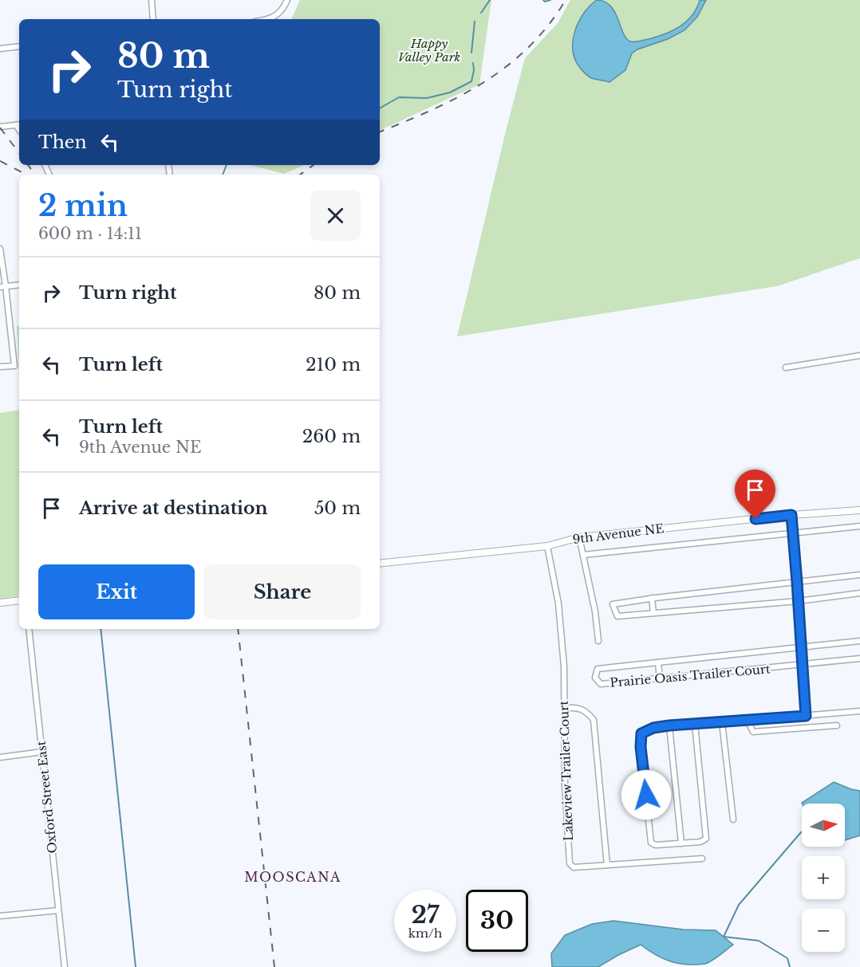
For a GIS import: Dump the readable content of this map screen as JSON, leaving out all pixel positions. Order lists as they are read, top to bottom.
{
  "streets": {
    "street": [
      "9th Avenue NE",
      "Prairie Oasis Trailer Court",
      "Lakeview Trailer Court",
      "Oxford Street East"
    ]
  },
  "crossings": [
    ["9th Avenue NE", "Lakeview Trailer Court"]
  ],
  "districts": ["MOOSCANA"],
  "parks": ["Happy Valley Park"],
  "north": "right",
  "page": {
    "turn": ["80 m", "Turn right"],
    "then": "Then",
    "heading": ["2 min", "600 m · 14:11"],
    "list": [
      {
        "name": "Turn right",
        "value": "80 m"
      },
      {
        "name": "Turn left",
        "value": "210 m"
      },
      {
        "name": "Turn left",
        "note": "9th Avenue NE",
        "value": "260 m"
      },
      {
        "name": "Arrive at destination",
        "value": "50 m"
      }
    ],
    "buttons": ["Exit", "Share"],
    "map_buttons": ["+", "−"],
    "speed": "27 km/h",
    "limit": "30"
  }
}
